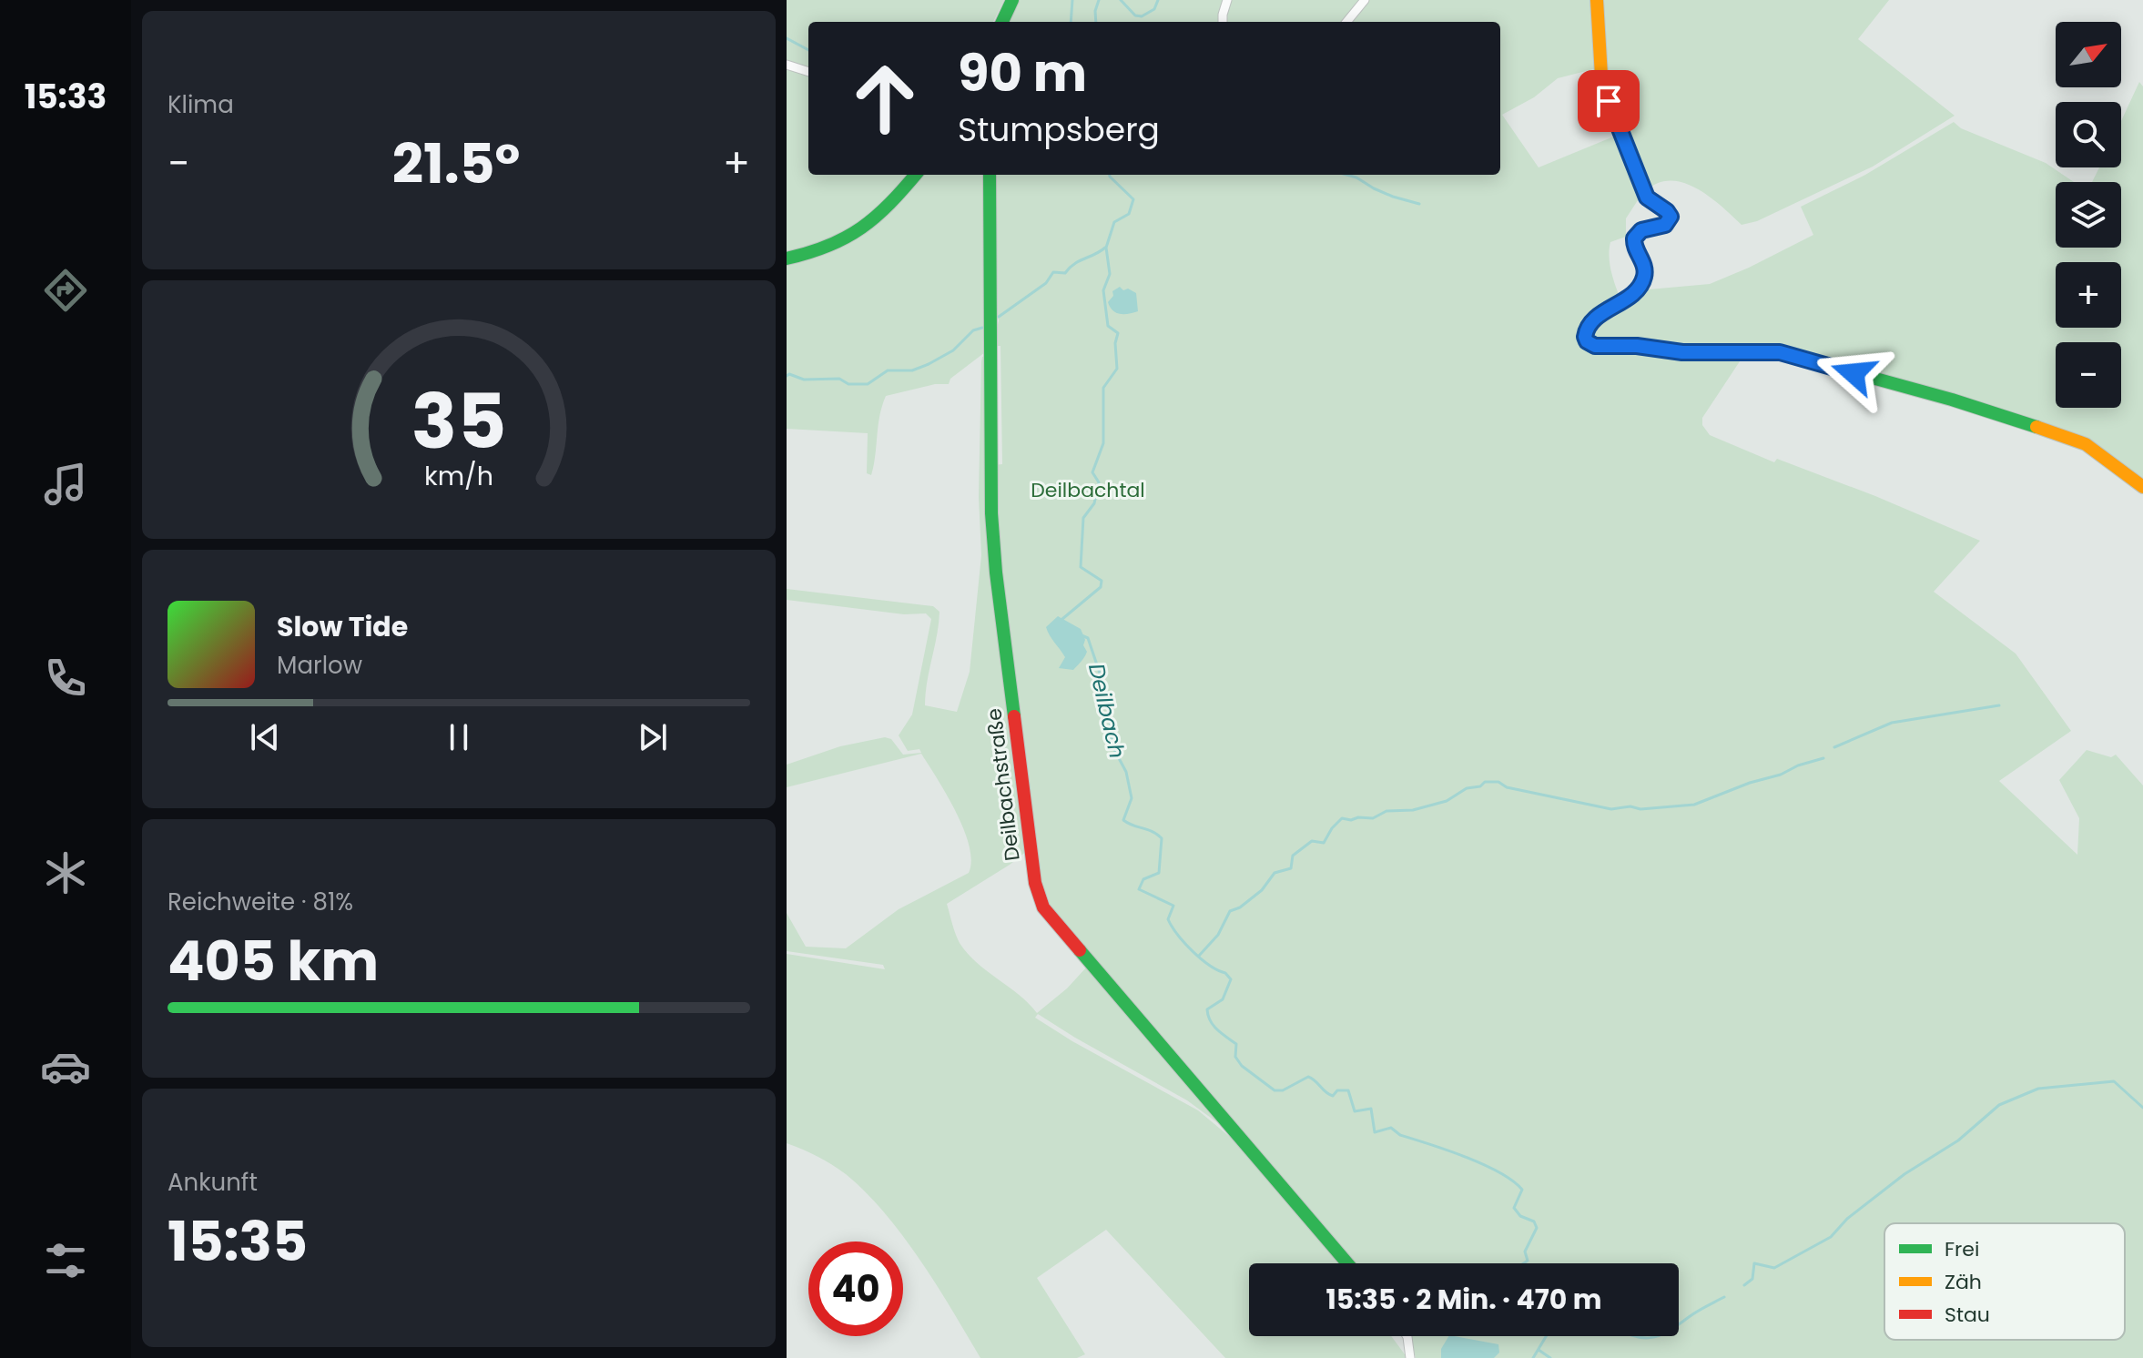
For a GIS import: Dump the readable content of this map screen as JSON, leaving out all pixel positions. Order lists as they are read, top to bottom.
{
  "streets": {
    "street": ["Deilbachstraße"]
  },
  "water": ["Deilbach"],
  "parks": ["Deilbachtal"],
  "legend": ["Frei", "Zäh", "Stau"],
  "north": "top right",
  "page": {
    "tabs": "15:33",
    "tile": [
      "Klima",
      ["Reichweite · 81%", "405 km"],
      ["Ankunft", "15:35"]
    ],
    "map_buttons": ["+", "−"],
    "turn": ["90 m", "Stumpsberg"],
    "heat": ["−", "21.5°", "+"],
    "song": ["Slow Tide", "Marlow"],
    "limit": "40",
    "trip": "15:35 · 2 Min. · 470 m",
    "gauge": ["35", "km/h"]
  }
}
